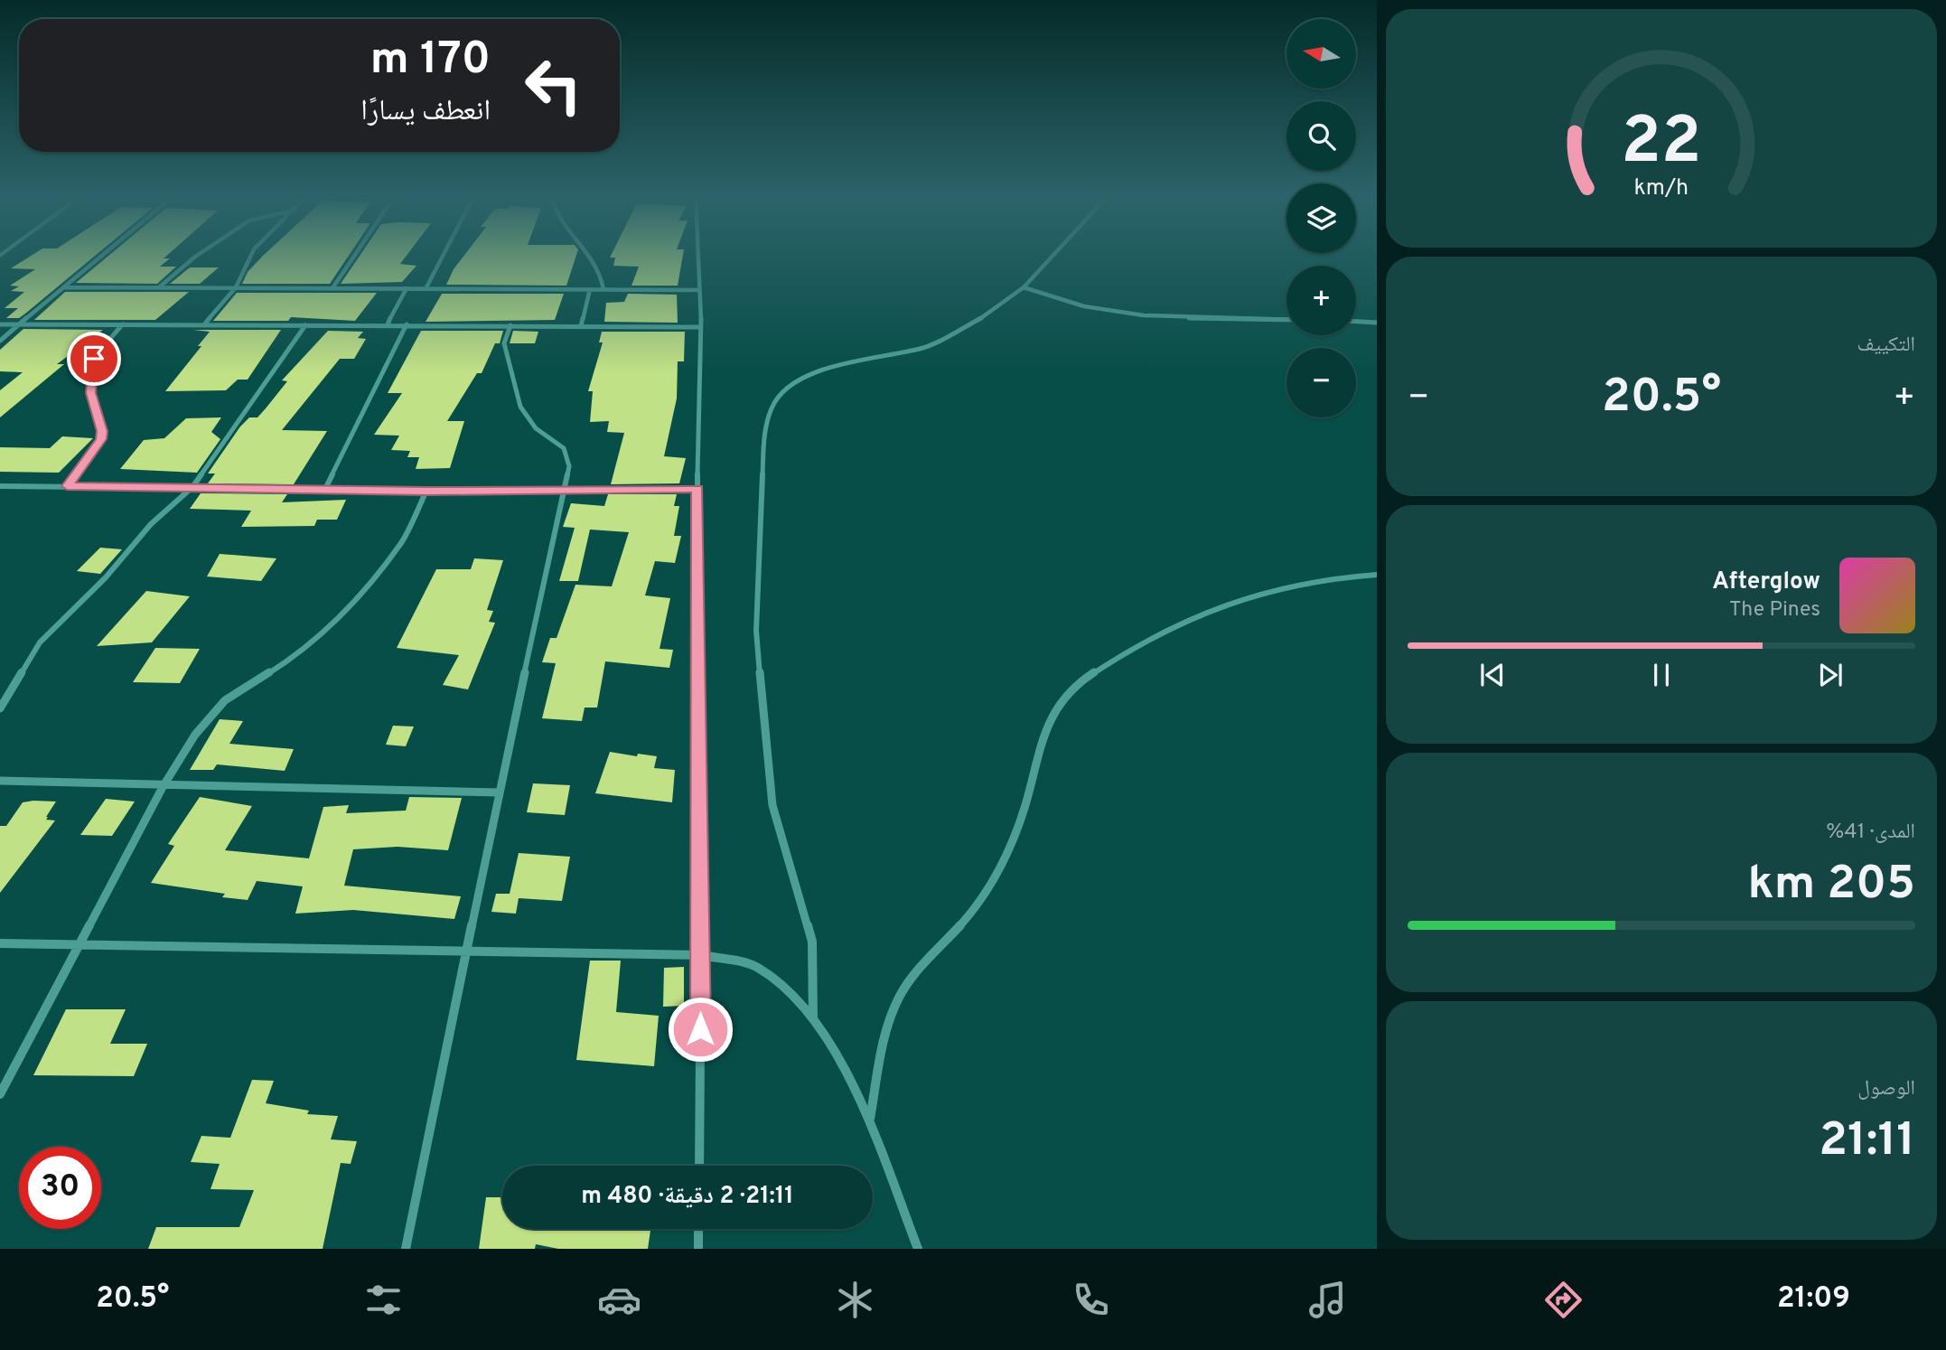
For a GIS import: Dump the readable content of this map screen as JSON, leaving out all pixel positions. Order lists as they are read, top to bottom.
{
  "north": "left",
  "page": {
    "map_buttons": ["+", "−"],
    "turn": ["170 m", "انعطف يسارًا"],
    "tile": [
      "التكييف",
      ["المدى · 41%", "205 km"],
      ["الوصول", "21:11"]
    ],
    "heat": ["−", "20.5°", "+"],
    "song": ["Afterglow", "The Pines"],
    "limit": "30",
    "trip": "21:11 · 2 دقيقة · 480 m",
    "tabs": ["21:09", "20.5°"],
    "gauge": ["22", "km/h"]
  }
}
